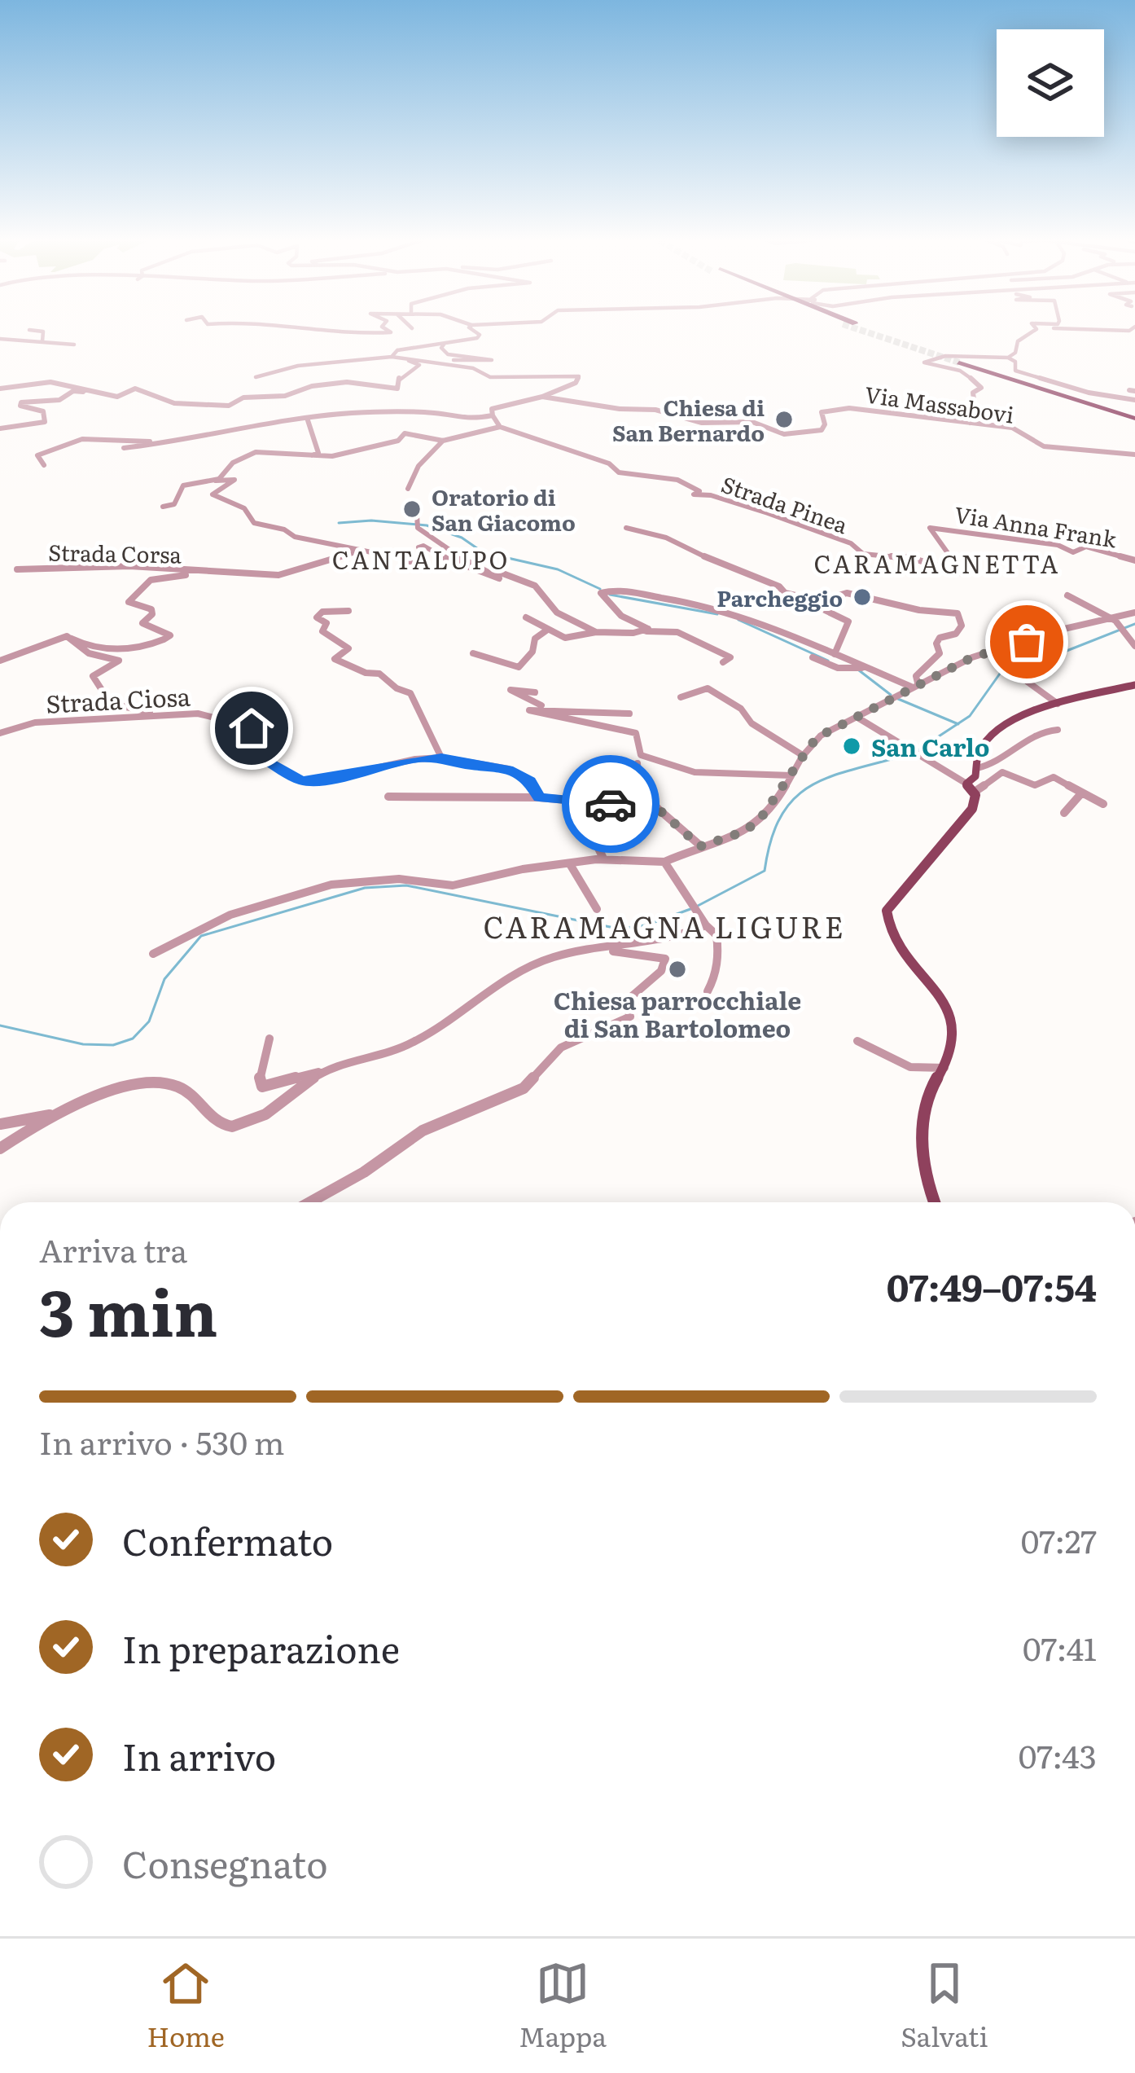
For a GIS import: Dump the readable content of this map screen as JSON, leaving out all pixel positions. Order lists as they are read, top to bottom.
{
  "streets": {
    "street": [
      "Via Massabovi",
      "Strada Pinea",
      "Via Anna Frank",
      "Strada Corsa",
      "Strada Ciosa"
    ]
  },
  "crossings": [
    ["Strada Pinea", "Via Anna Frank"]
  ],
  "districts": ["CANTALUPO", "CARAMAGNETTA", "CARAMAGNA LIGURE"],
  "places": [
    "Chiesa di San Bernardo",
    "Oratorio di San Giacomo",
    "Parcheggio",
    "San Carlo",
    "Chiesa parrocchiale di San Bartolomeo"
  ],
  "page": {
    "heading": ["3 min", "Arriva tra", "07:49–07:54"],
    "bar": "In arrivo · 530 m",
    "list": [
      ["Confermato", "07:27"],
      ["In preparazione", "07:41"],
      ["In arrivo", "07:43"],
      "Consegnato"
    ],
    "tabs": ["Home", "Mappa", "Salvati"]
  }
}
